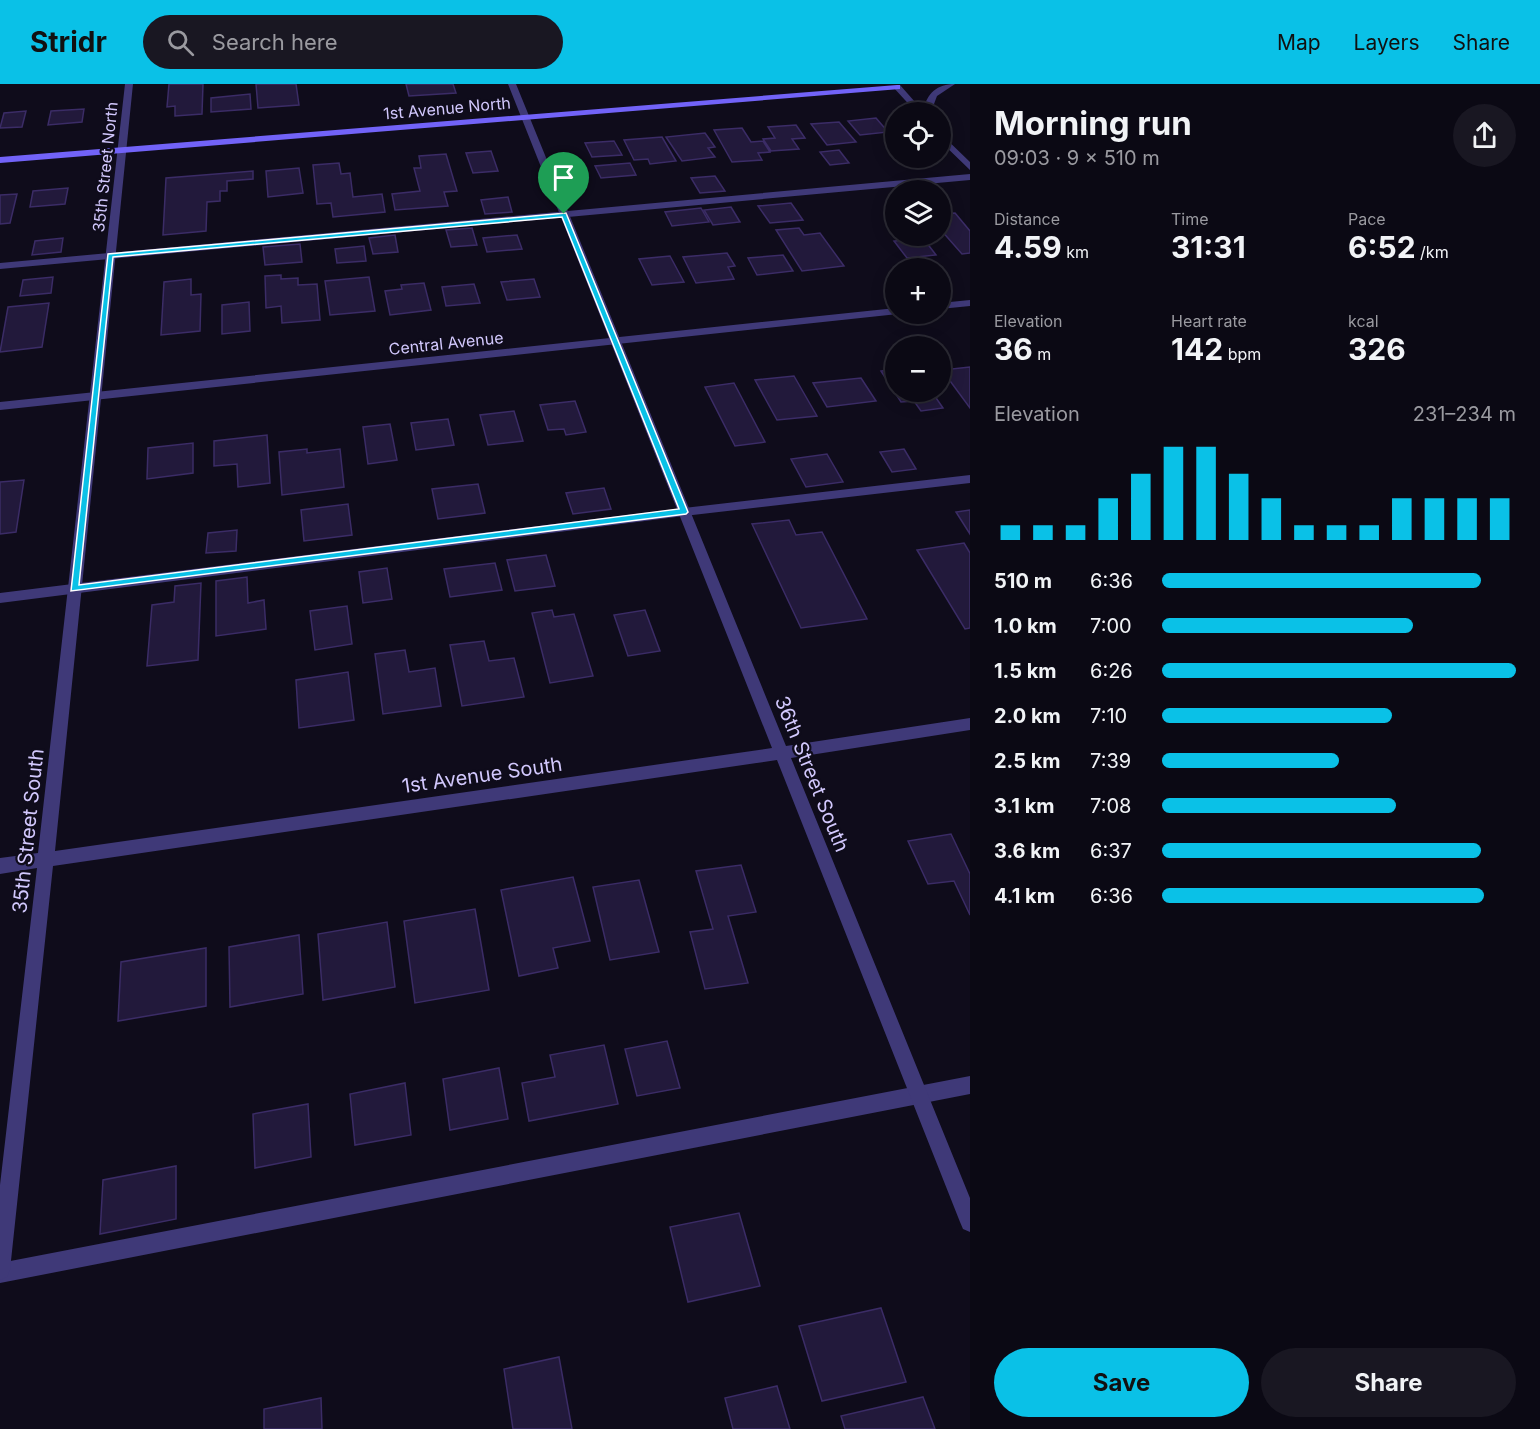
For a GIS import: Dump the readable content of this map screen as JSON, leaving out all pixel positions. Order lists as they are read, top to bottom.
{
  "streets": {
    "main road": ["1st Avenue North"],
    "street": [
      "35th Street North",
      "Central Avenue",
      "36th Street South",
      "1st Avenue South",
      "35th Street South"
    ]
  },
  "crossings": [
    ["1st Avenue North", "35th Street North"],
    ["1st Avenue North", "36th Street South"],
    ["35th Street North", "Central Avenue"],
    ["35th Street North", "35th Street South"],
    ["Central Avenue", "36th Street South"],
    ["Central Avenue", "35th Street South"],
    ["36th Street South", "1st Avenue South"],
    ["1st Avenue South", "35th Street South"]
  ],
  "page": {
    "header": "Stridr",
    "search": "Search here",
    "nav": ["Map", "Layers", "Share"],
    "heading": ["Morning run", "09:03 · 9 × 510 m"],
    "map_buttons": ["+", "−"],
    "stats": [
      ["Distance", "4.59 km"],
      ["Time", "31:31"],
      ["Pace", "6:52 /km"],
      ["Elevation", "36 m"],
      ["Heart rate", "142 bpm"],
      ["kcal", "326"]
    ],
    "chart": ["Elevation", "231–234 m"],
    "list": [
      {
        "name": "510 m",
        "note": "6:36"
      },
      {
        "name": "1.0 km",
        "note": "7:00"
      },
      {
        "name": "1.5 km",
        "note": "6:26"
      },
      {
        "name": "2.0 km",
        "note": "7:10"
      },
      {
        "name": "2.5 km",
        "note": "7:39"
      },
      {
        "name": "3.1 km",
        "note": "7:08"
      },
      {
        "name": "3.6 km",
        "note": "6:37"
      },
      {
        "name": "4.1 km",
        "note": "6:36"
      }
    ],
    "buttons": ["Save", "Share"]
  }
}
